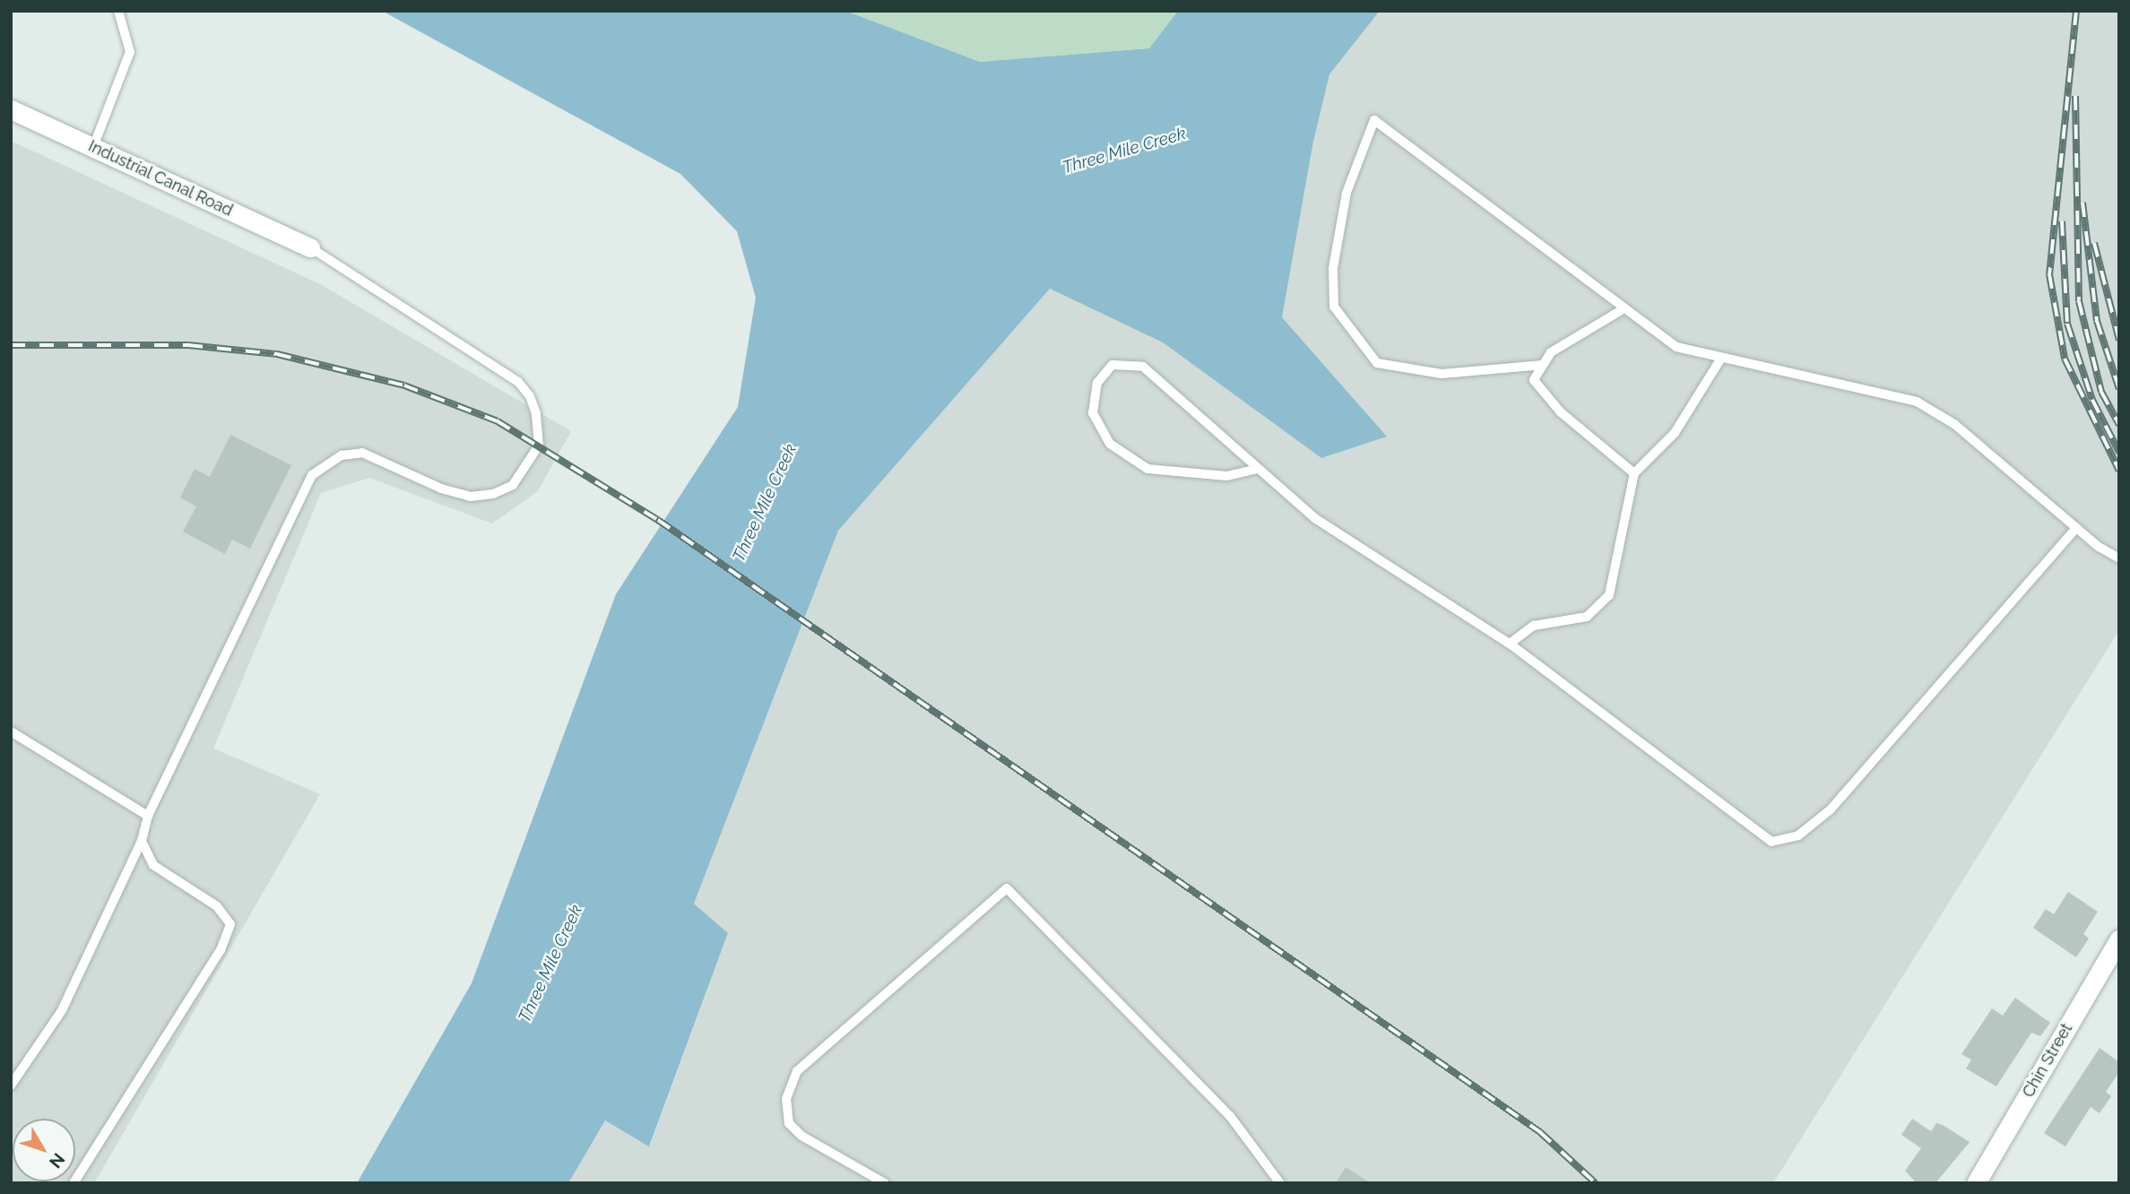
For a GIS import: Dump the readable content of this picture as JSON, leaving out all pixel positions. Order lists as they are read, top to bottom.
{
  "streets": {
    "street": ["Industrial Canal Road", "Chin Street"]
  },
  "water": ["Three Mile Creek"],
  "north": "bottom right"
}
